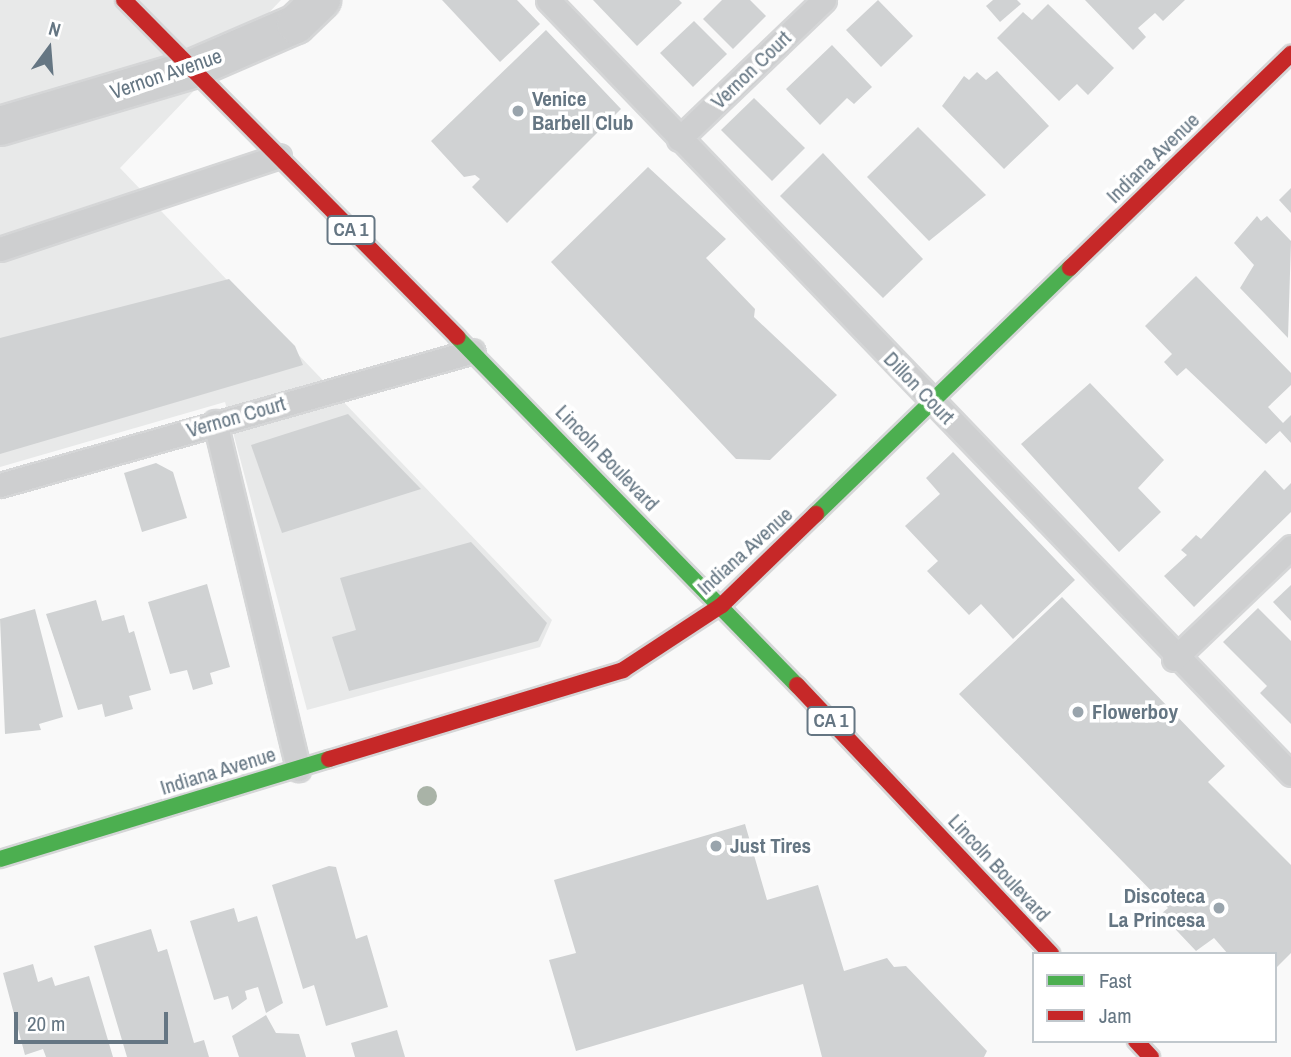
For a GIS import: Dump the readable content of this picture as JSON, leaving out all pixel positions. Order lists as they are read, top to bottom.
{
  "streets": {
    "main road": ["Indiana Avenue", "CA 1", "Lincoln Boulevard"],
    "street": ["Vernon Avenue"],
    "lane": ["Vernon Court", "Dillon Court"]
  },
  "crossings": [
    ["Vernon Court", "Dillon Court"],
    ["Vernon Court", "Lincoln Boulevard"],
    ["Vernon Avenue", "Lincoln Boulevard"],
    ["Indiana Avenue", "Dillon Court"],
    ["Indiana Avenue", "Lincoln Boulevard"]
  ],
  "places": [
    "Venice Barbell Club",
    "Flowerboy",
    "Just Tires",
    "Discoteca La Princesa"
  ],
  "legend": ["Fast", "Jam"],
  "scale_bar": "20 m",
  "north": "top"
}
